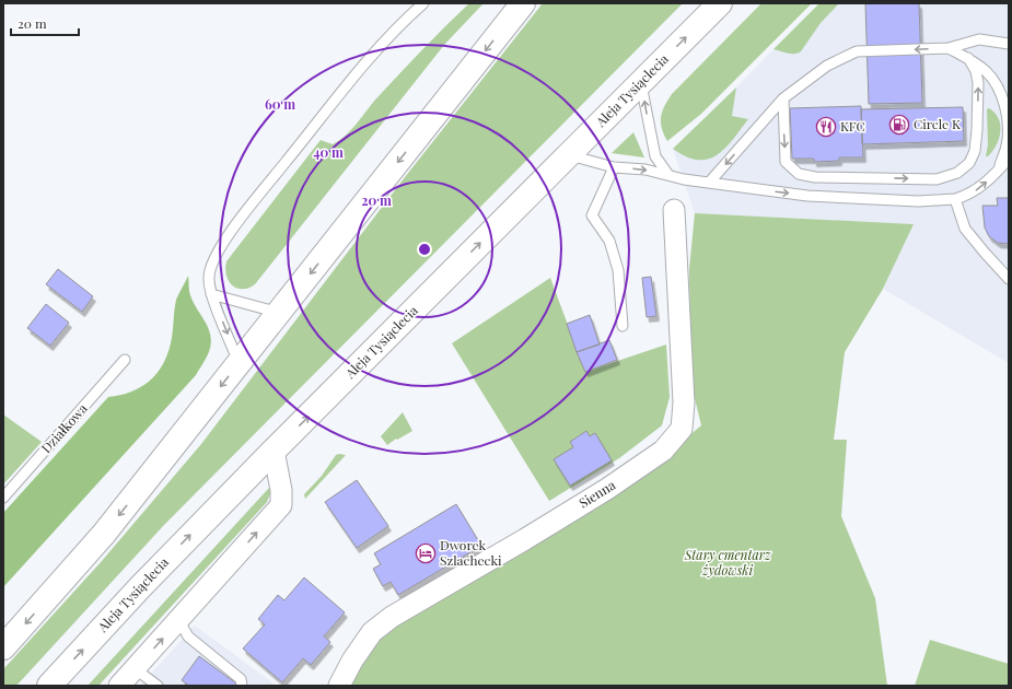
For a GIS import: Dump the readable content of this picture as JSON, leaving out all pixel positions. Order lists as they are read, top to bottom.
{
  "streets": {
    "main road": ["Aleja Tysiąclecia"],
    "street": ["Sienna"],
    "lane": ["Działkowa"]
  },
  "parks": ["Stary cmentarz żydowski"],
  "places": {
    "fuel station": ["Circle K"],
    "restaurant": ["KFC"],
    "hotel": ["Dworek Szlachecki"]
  },
  "scale_bar": "20 m",
  "rings": ["60 m", "40 m", "20 m"]
}
